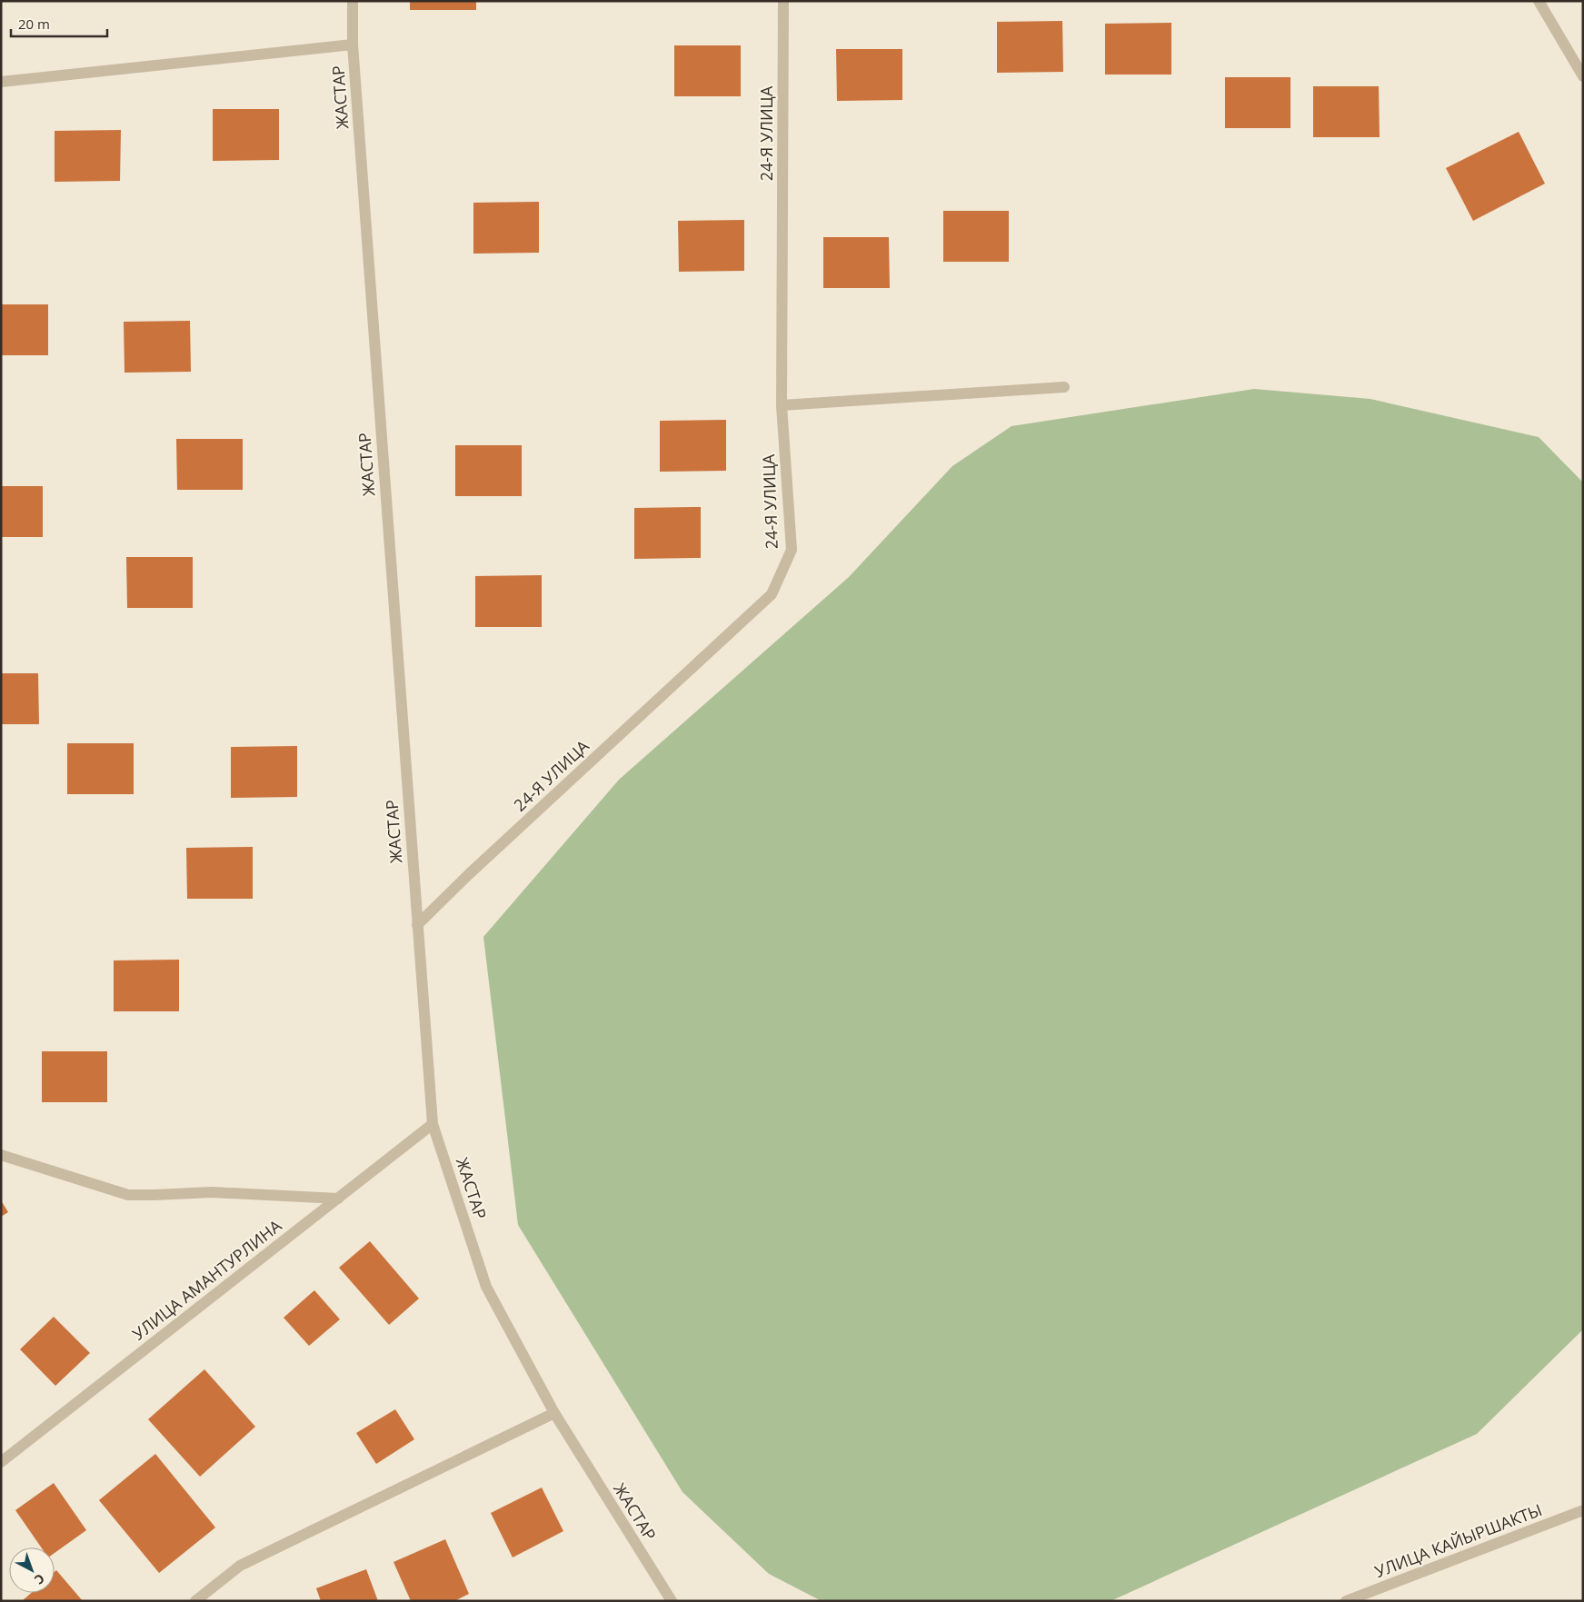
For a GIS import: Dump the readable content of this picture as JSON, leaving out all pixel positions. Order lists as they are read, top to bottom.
{
  "streets": {
    "street": [
      "ЖАСТАР",
      "24-Я УЛИЦА",
      "УЛИЦА АМАНТУРЛИНА",
      "УЛИЦА КАЙЫРШАКТЫ"
    ]
  },
  "crossings": [
    ["ЖАСТАР", "24-Я УЛИЦА"],
    ["ЖАСТАР", "УЛИЦА АМАНТУРЛИНА"]
  ],
  "scale_bar": "20 m",
  "north": "bottom right"
}
